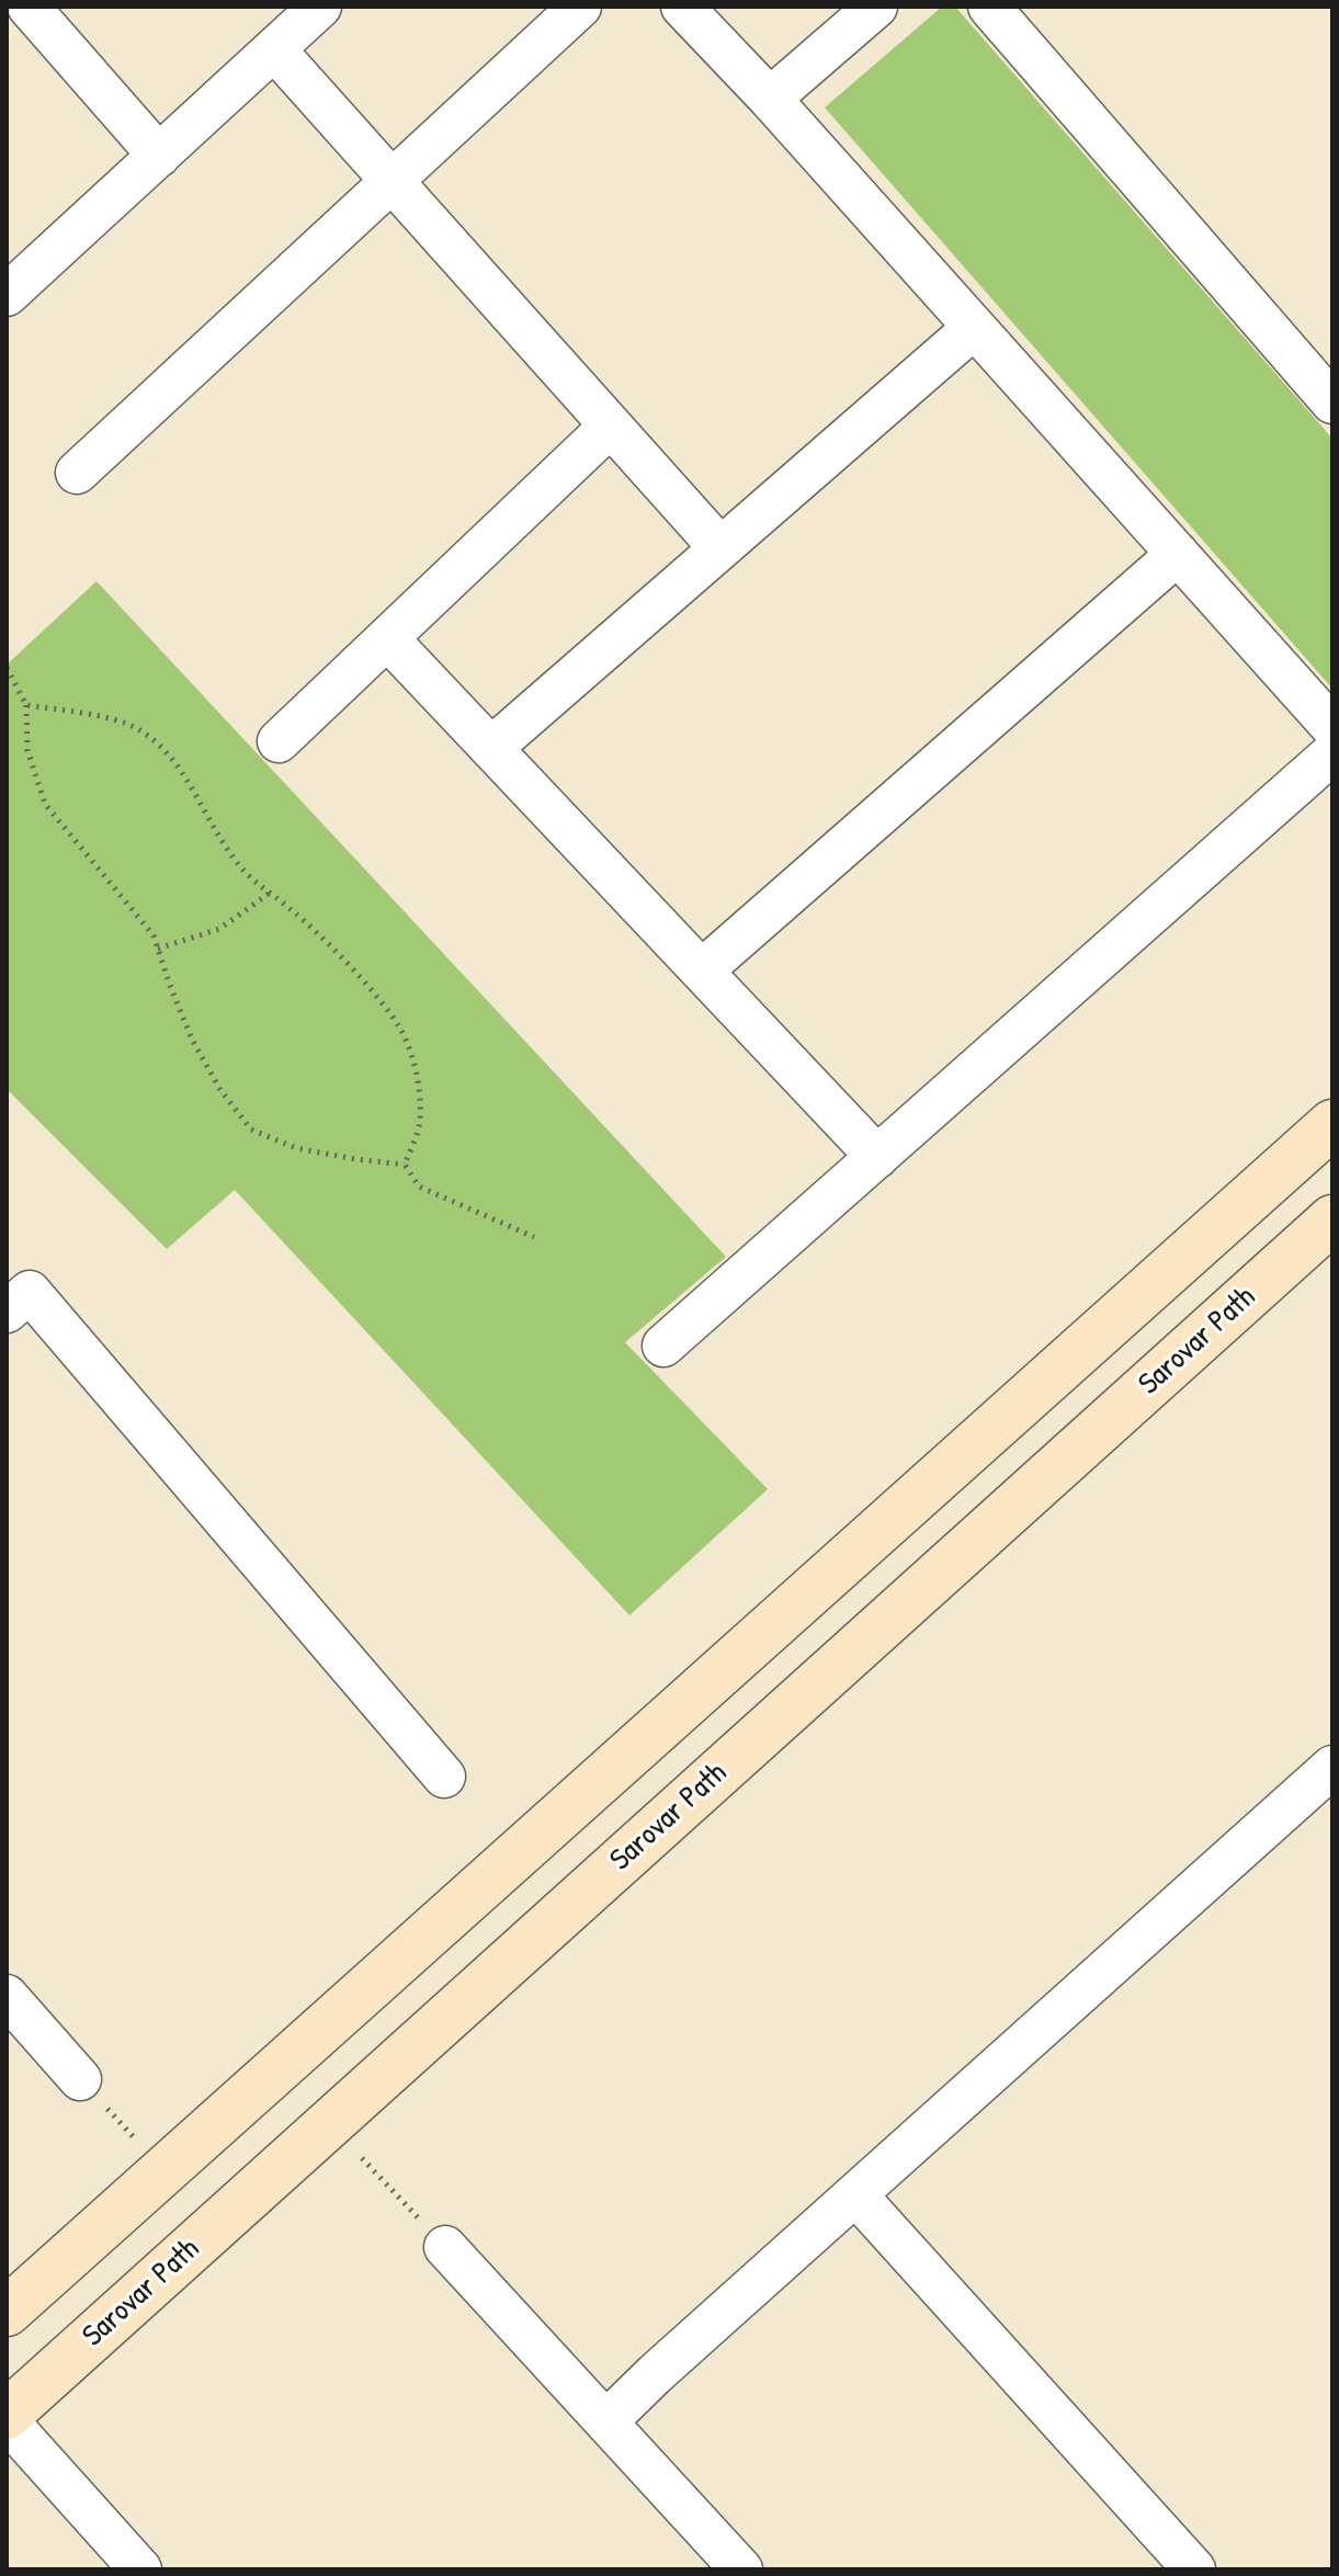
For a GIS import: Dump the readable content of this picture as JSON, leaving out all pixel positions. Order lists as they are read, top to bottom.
{
  "streets": {
    "main road": ["Sarovar Path"]
  }
}
